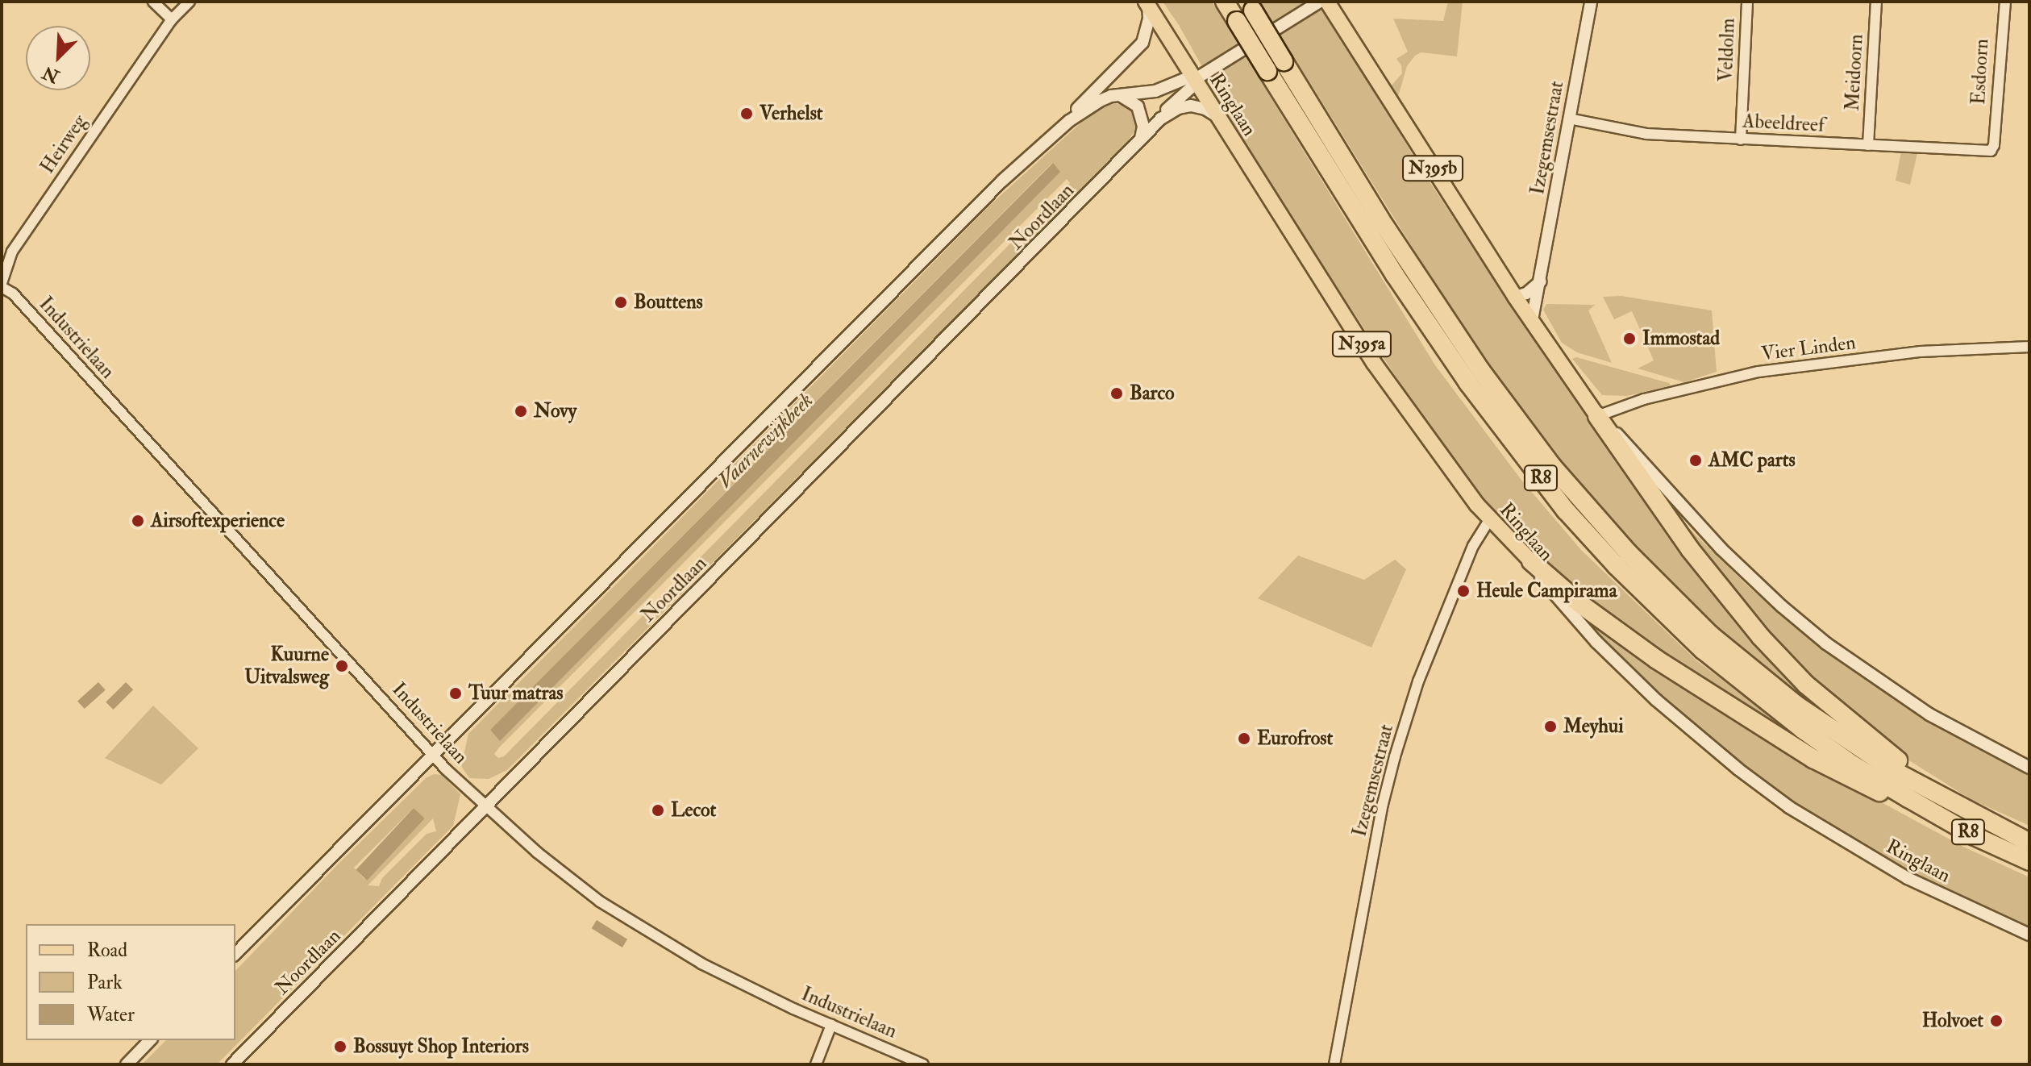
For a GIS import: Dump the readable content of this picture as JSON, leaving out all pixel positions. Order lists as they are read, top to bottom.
{
  "streets": {
    "highway": ["R8"],
    "main road": ["Ringlaan", "N395b", "N395a"],
    "street": [
      "Veldolm",
      "Esdoorn",
      "Meidoorn",
      "Abeeldreef",
      "Izegemsestraat",
      "Heirweg",
      "Noordlaan",
      "Industrielaan",
      "Vier Linden"
    ]
  },
  "crossings": [
    ["Veldolm", "Abeeldreef"],
    ["Esdoorn", "Abeeldreef"],
    ["Meidoorn", "Abeeldreef"],
    ["Ringlaan", "Izegemsestraat"],
    ["Ringlaan", "Noordlaan"],
    ["Ringlaan", "R8"],
    ["Abeeldreef", "Izegemsestraat"],
    ["Izegemsestraat", "N395b"],
    ["Heirweg", "Industrielaan"],
    ["N395b", "Vier Linden"],
    ["N395b", "R8"],
    ["Noordlaan", "Industrielaan"],
    ["Vier Linden", "R8"]
  ],
  "water": ["Vaarnewijkbeek"],
  "places": [
    "Verhelst",
    "Bouttens",
    "Immostad",
    "Barco",
    "Novy",
    "AMC parts",
    "Airsoftexperience",
    "Heule Campirama",
    "Kuurne Uitvalsweg",
    "Tuur matras",
    "Meyhui",
    "Eurofrost",
    "Lecot",
    "Holvoet",
    "Bossuyt Shop Interiors"
  ],
  "legend": ["Road", "Park", "Water"],
  "north": "bottom left"
}
